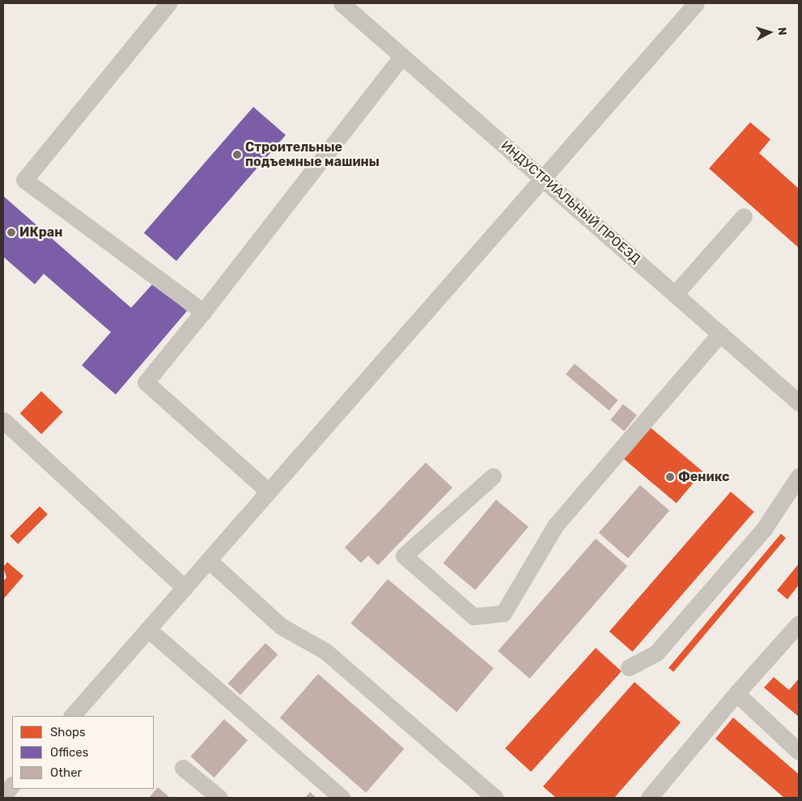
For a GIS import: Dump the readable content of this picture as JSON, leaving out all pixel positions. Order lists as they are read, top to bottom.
{
  "streets": {
    "street": ["ИНДУСТРИАЛЬНЫЙ ПРОЕЗД"]
  },
  "places": ["Строительные подъемные машины", "ИКран", "Феникс"],
  "legend": ["Shops", "Offices", "Other"],
  "north": "right"
}
